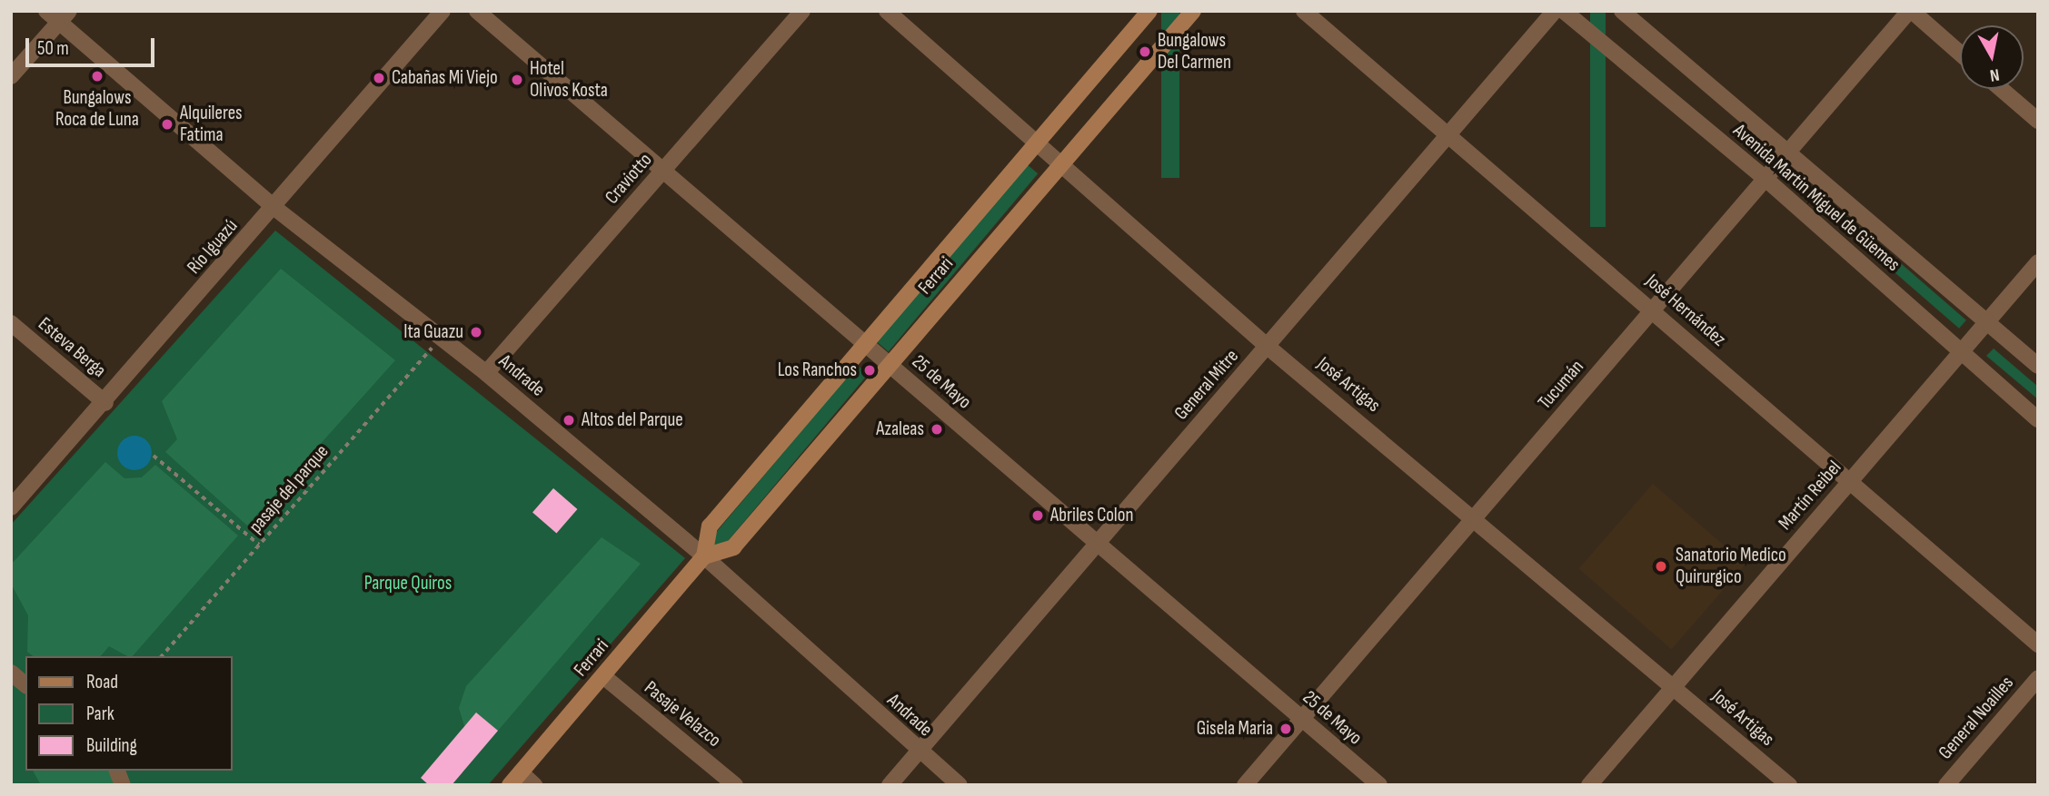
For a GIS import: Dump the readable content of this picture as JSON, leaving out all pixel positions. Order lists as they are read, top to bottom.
{
  "streets": {
    "main road": ["Ferrari"],
    "street": [
      "Craviotto",
      "Avenida Martin Miguel de Güemes",
      "Río Iguazú",
      "José Hernández",
      "Esteva Berga",
      "Andrade",
      "25 de Mayo",
      "General Mitre",
      "José Artigas",
      "Tucumán",
      "Martín Reibel",
      "Pasaje Velazco",
      "General Noailles"
    ],
    "path": ["pasaje del parque"]
  },
  "crossings": [
    ["Craviotto", "Andrade"],
    ["Craviotto", "25 de Mayo"],
    ["Avenida Martin Miguel de Güemes", "Tucumán"],
    ["Avenida Martin Miguel de Güemes", "Martín Reibel"],
    ["Río Iguazú", "Esteva Berga"],
    ["Río Iguazú", "Andrade"],
    ["Ferrari", "Andrade"],
    ["Ferrari", "25 de Mayo"],
    ["Ferrari", "José Artigas"],
    ["Ferrari", "Pasaje Velazco"],
    ["José Hernández", "General Mitre"],
    ["José Hernández", "Tucumán"],
    ["José Hernández", "Martín Reibel"],
    ["Andrade", "General Mitre"],
    ["Andrade", "pasaje del parque"],
    ["25 de Mayo", "General Mitre"],
    ["25 de Mayo", "Tucumán"],
    ["General Mitre", "José Artigas"],
    ["José Artigas", "Tucumán"],
    ["José Artigas", "Martín Reibel"]
  ],
  "parks": ["Parque Quiros"],
  "places": [
    "Bungalows Del Carmen",
    "Bungalows Roca de Luna",
    "Cabañas Mi Viejo",
    "Hotel Olivos Kosta",
    "Alquileres Fatima",
    "Ita Guazu",
    "Los Ranchos",
    "Altos del Parque",
    "Azaleas",
    "Abriles Colon",
    "Sanatorio Medico Quirurgico",
    "Gisela Maria"
  ],
  "legend": ["Road", "Park", "Building"],
  "scale_bar": "50 m",
  "north": "bottom"
}
